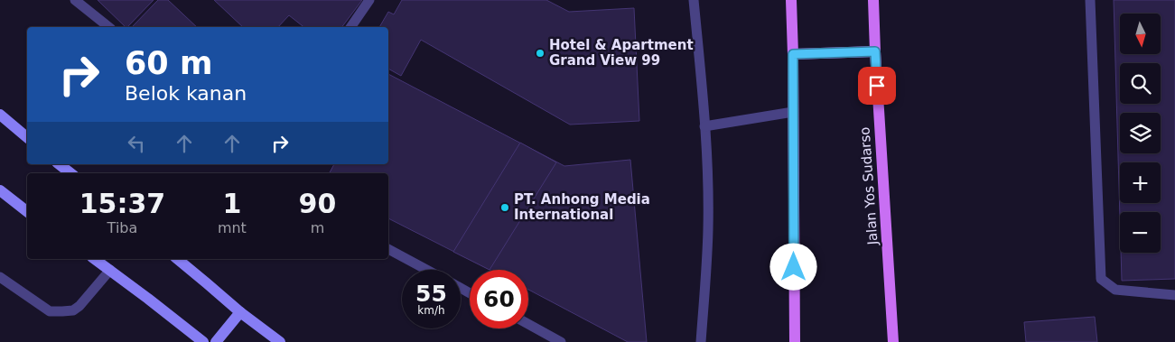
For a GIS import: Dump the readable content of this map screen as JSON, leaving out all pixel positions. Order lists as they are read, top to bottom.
{
  "streets": {
    "main road": ["Jalan Yos Sudarso"]
  },
  "places": ["Hotel & Apartment Grand View 99", "PT. Anhong Media International"],
  "north": "bottom",
  "page": {
    "map_buttons": ["+", "−"],
    "turn": ["60 m", "Belok kanan"],
    "eta": [
      "15:37",
      "Tiba",
      "1",
      "mnt",
      "90",
      "m"
    ],
    "speed": "55 km/h",
    "limit": "60"
  }
}
